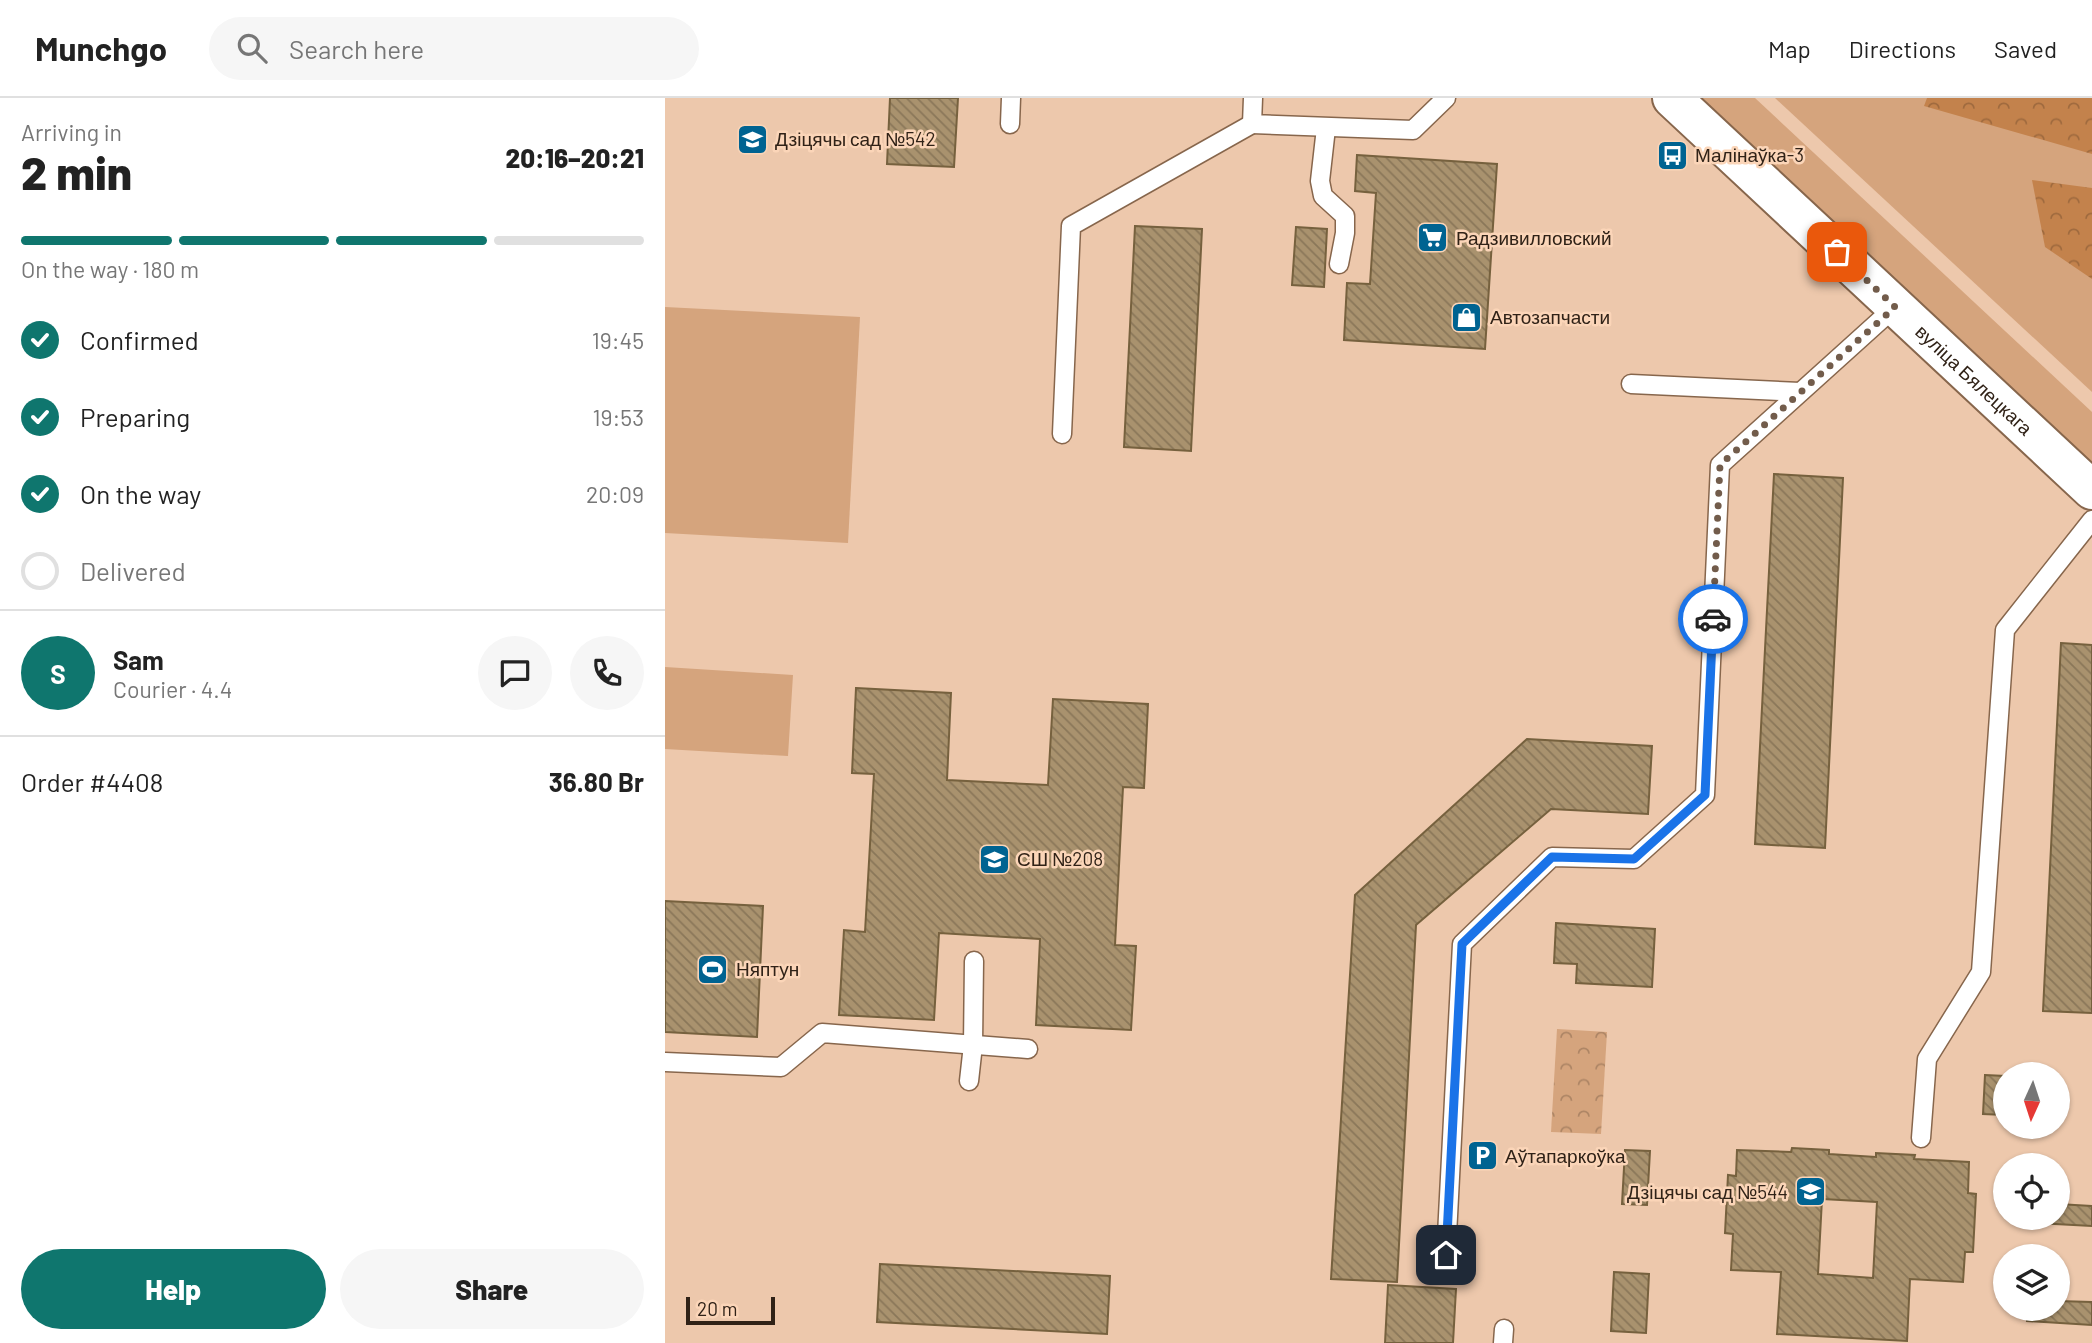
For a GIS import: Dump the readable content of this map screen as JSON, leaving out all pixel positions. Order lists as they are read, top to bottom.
{
  "streets": {
    "street": ["вуліца Бялецкага"]
  },
  "places": {
    "school or university": ["Дзіцячы сад №542", "СШ №208", "Дзіцячы сад №544"],
    "bus stop": ["Малінаўка-3"],
    "supermarket": ["Радзивилловский"],
    "shop": ["Автозапчасти"],
    "sports": ["Няптун"],
    "parking": ["Аўтапаркоўка"]
  },
  "scale_bar": "20 m",
  "north": "bottom",
  "page": {
    "header": "Munchgo",
    "search": "Search here",
    "nav": ["Map", "Directions", "Saved"],
    "heading": ["2 min", "Arriving in", "20:16–20:21"],
    "panel": [
      "Sam",
      "Courier · 4.4",
      "Order #4408",
      "36.80 Br"
    ],
    "bar": "On the way · 180 m",
    "list": [
      ["Confirmed", "19:45"],
      ["Preparing", "19:53"],
      ["On the way", "20:09"],
      "Delivered"
    ],
    "round": "S",
    "buttons": ["Help", "Share"],
    "scale": "20 m"
  }
}
